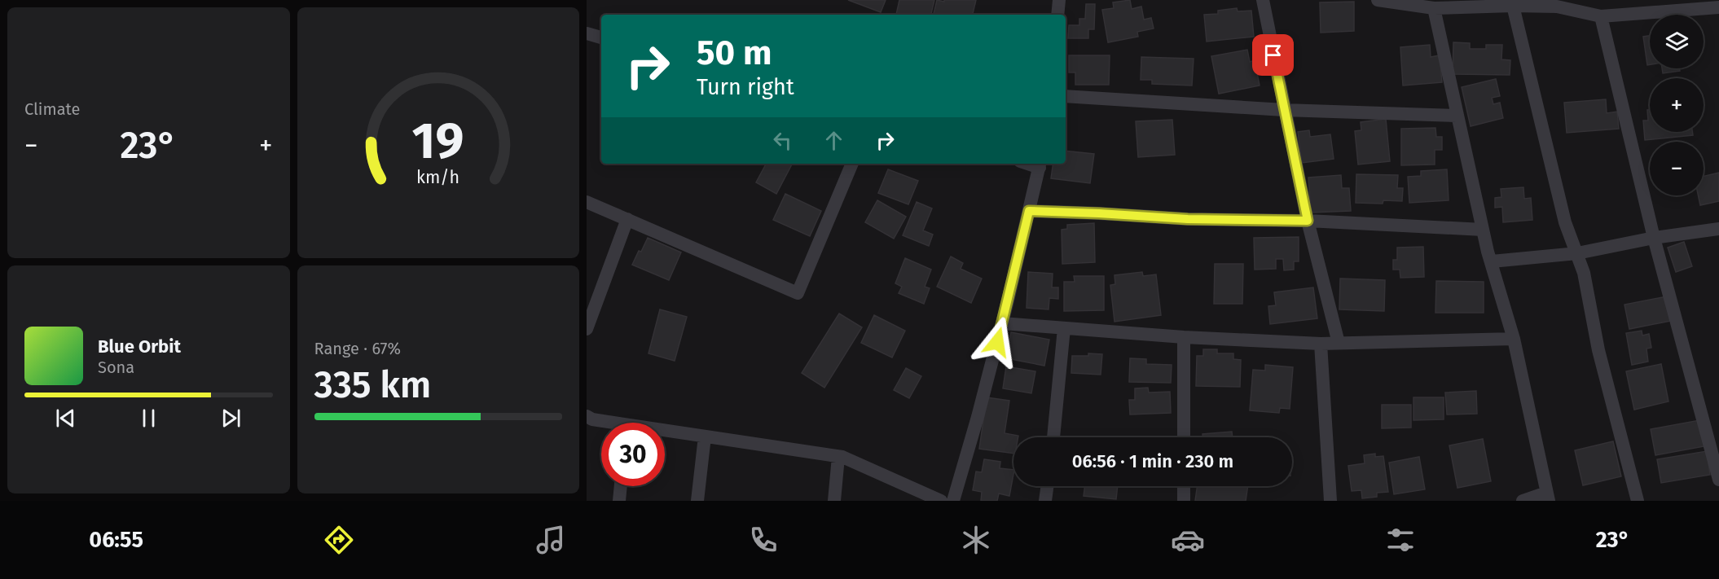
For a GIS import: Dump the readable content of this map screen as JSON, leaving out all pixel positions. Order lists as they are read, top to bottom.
{
  "page": {
    "tile": [
      "Climate",
      ["Range · 67%", "335 km"]
    ],
    "map_buttons": ["+", "−"],
    "turn": ["50 m", "Turn right"],
    "heat": ["−", "23°", "+"],
    "song": ["Blue Orbit", "Sona"],
    "limit": "30",
    "trip": "06:56 · 1 min · 230 m",
    "tabs": ["06:55", "23°"],
    "gauge": ["19", "km/h"]
  }
}
